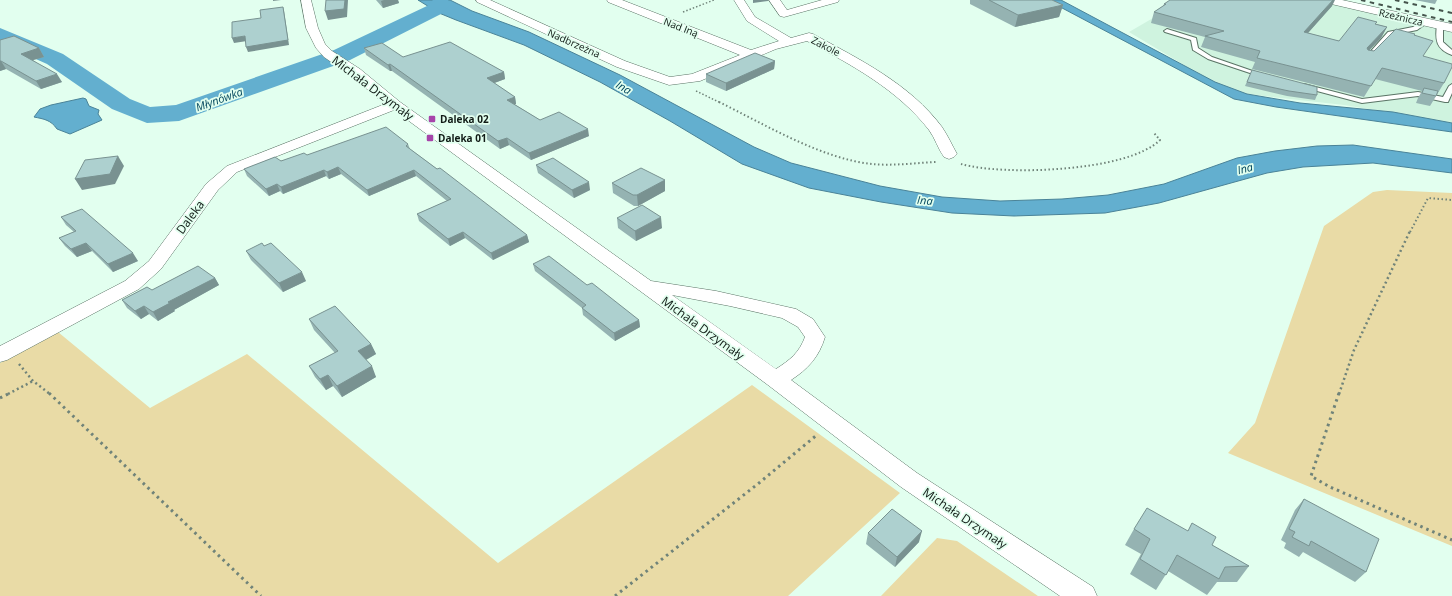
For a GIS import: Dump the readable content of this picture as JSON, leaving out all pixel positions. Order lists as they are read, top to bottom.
{
  "streets": {
    "street": [
      "Rzeźnicza",
      "Nad Iną",
      "Nadbrzeżna",
      "Zakole",
      "Michała Drzymały",
      "Daleka"
    ]
  },
  "crossings": [
    ["Nad Iną", "Zakole"],
    ["Nadbrzeżna", "Zakole"],
    ["Michała Drzymały", "Daleka"]
  ],
  "water": ["Ina", "Młynówka"],
  "places": {
    "transit": ["Daleka 02", "Daleka 01"]
  }
}
